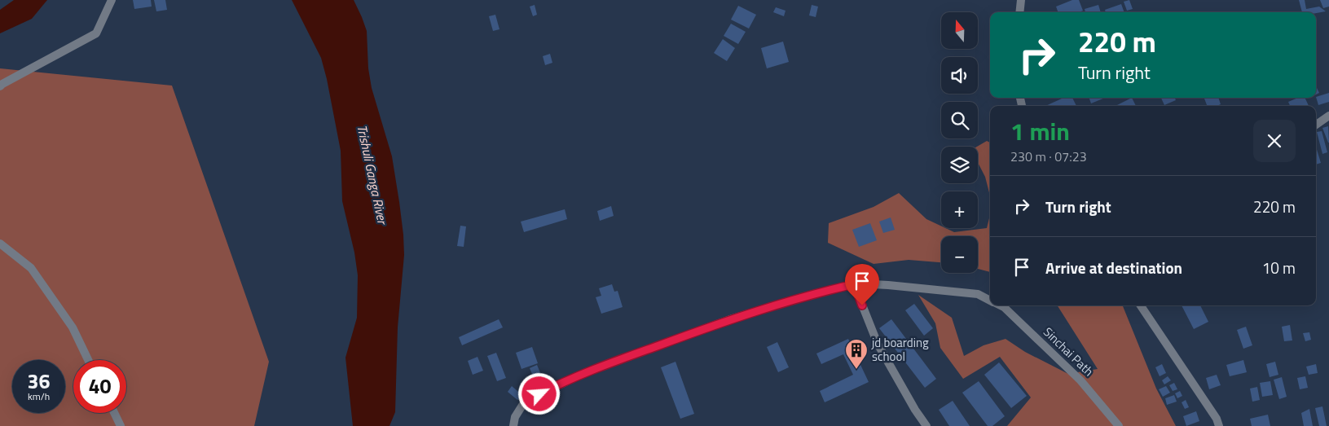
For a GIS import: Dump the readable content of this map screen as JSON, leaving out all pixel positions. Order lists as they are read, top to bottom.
{
  "streets": {
    "street": ["Sinchai Path"]
  },
  "water": ["Trishuli Ganga River"],
  "places": {
    "building": ["jd boarding school"]
  },
  "north": "top",
  "page": {
    "map_buttons": ["+", "−"],
    "turn": ["220 m", "Turn right"],
    "heading": ["1 min", "230 m · 07:23"],
    "list": [
      {
        "name": "Turn right",
        "value": "220 m"
      },
      {
        "name": "Arrive at destination",
        "value": "10 m"
      }
    ],
    "speed": "36 km/h",
    "limit": "40"
  }
}
